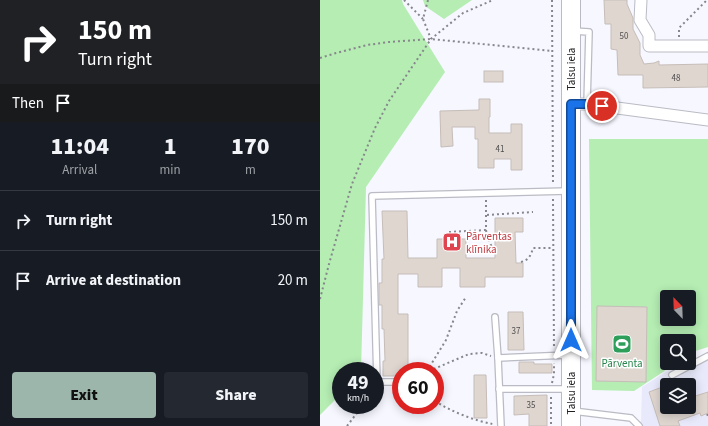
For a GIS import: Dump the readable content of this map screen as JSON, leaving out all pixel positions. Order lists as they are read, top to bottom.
{
  "streets": {
    "main road": ["Talsu iela"]
  },
  "places": {
    "hospital": ["Pārventas klīnika"],
    "sports": ["Pārventa"]
  },
  "house_numbers": [
    "50",
    "48",
    "41",
    "37",
    "35"
  ],
  "north": "top left",
  "page": {
    "turn": ["150 m", "Turn right"],
    "then": "Then",
    "eta": [
      "11:04",
      "Arrival",
      "1",
      "min",
      "170",
      "m"
    ],
    "list": [
      {
        "name": "Turn right",
        "value": "150 m"
      },
      {
        "name": "Arrive at destination",
        "value": "20 m"
      }
    ],
    "speed": "49 km/h",
    "limit": "60",
    "buttons": ["Exit", "Share"]
  }
}
